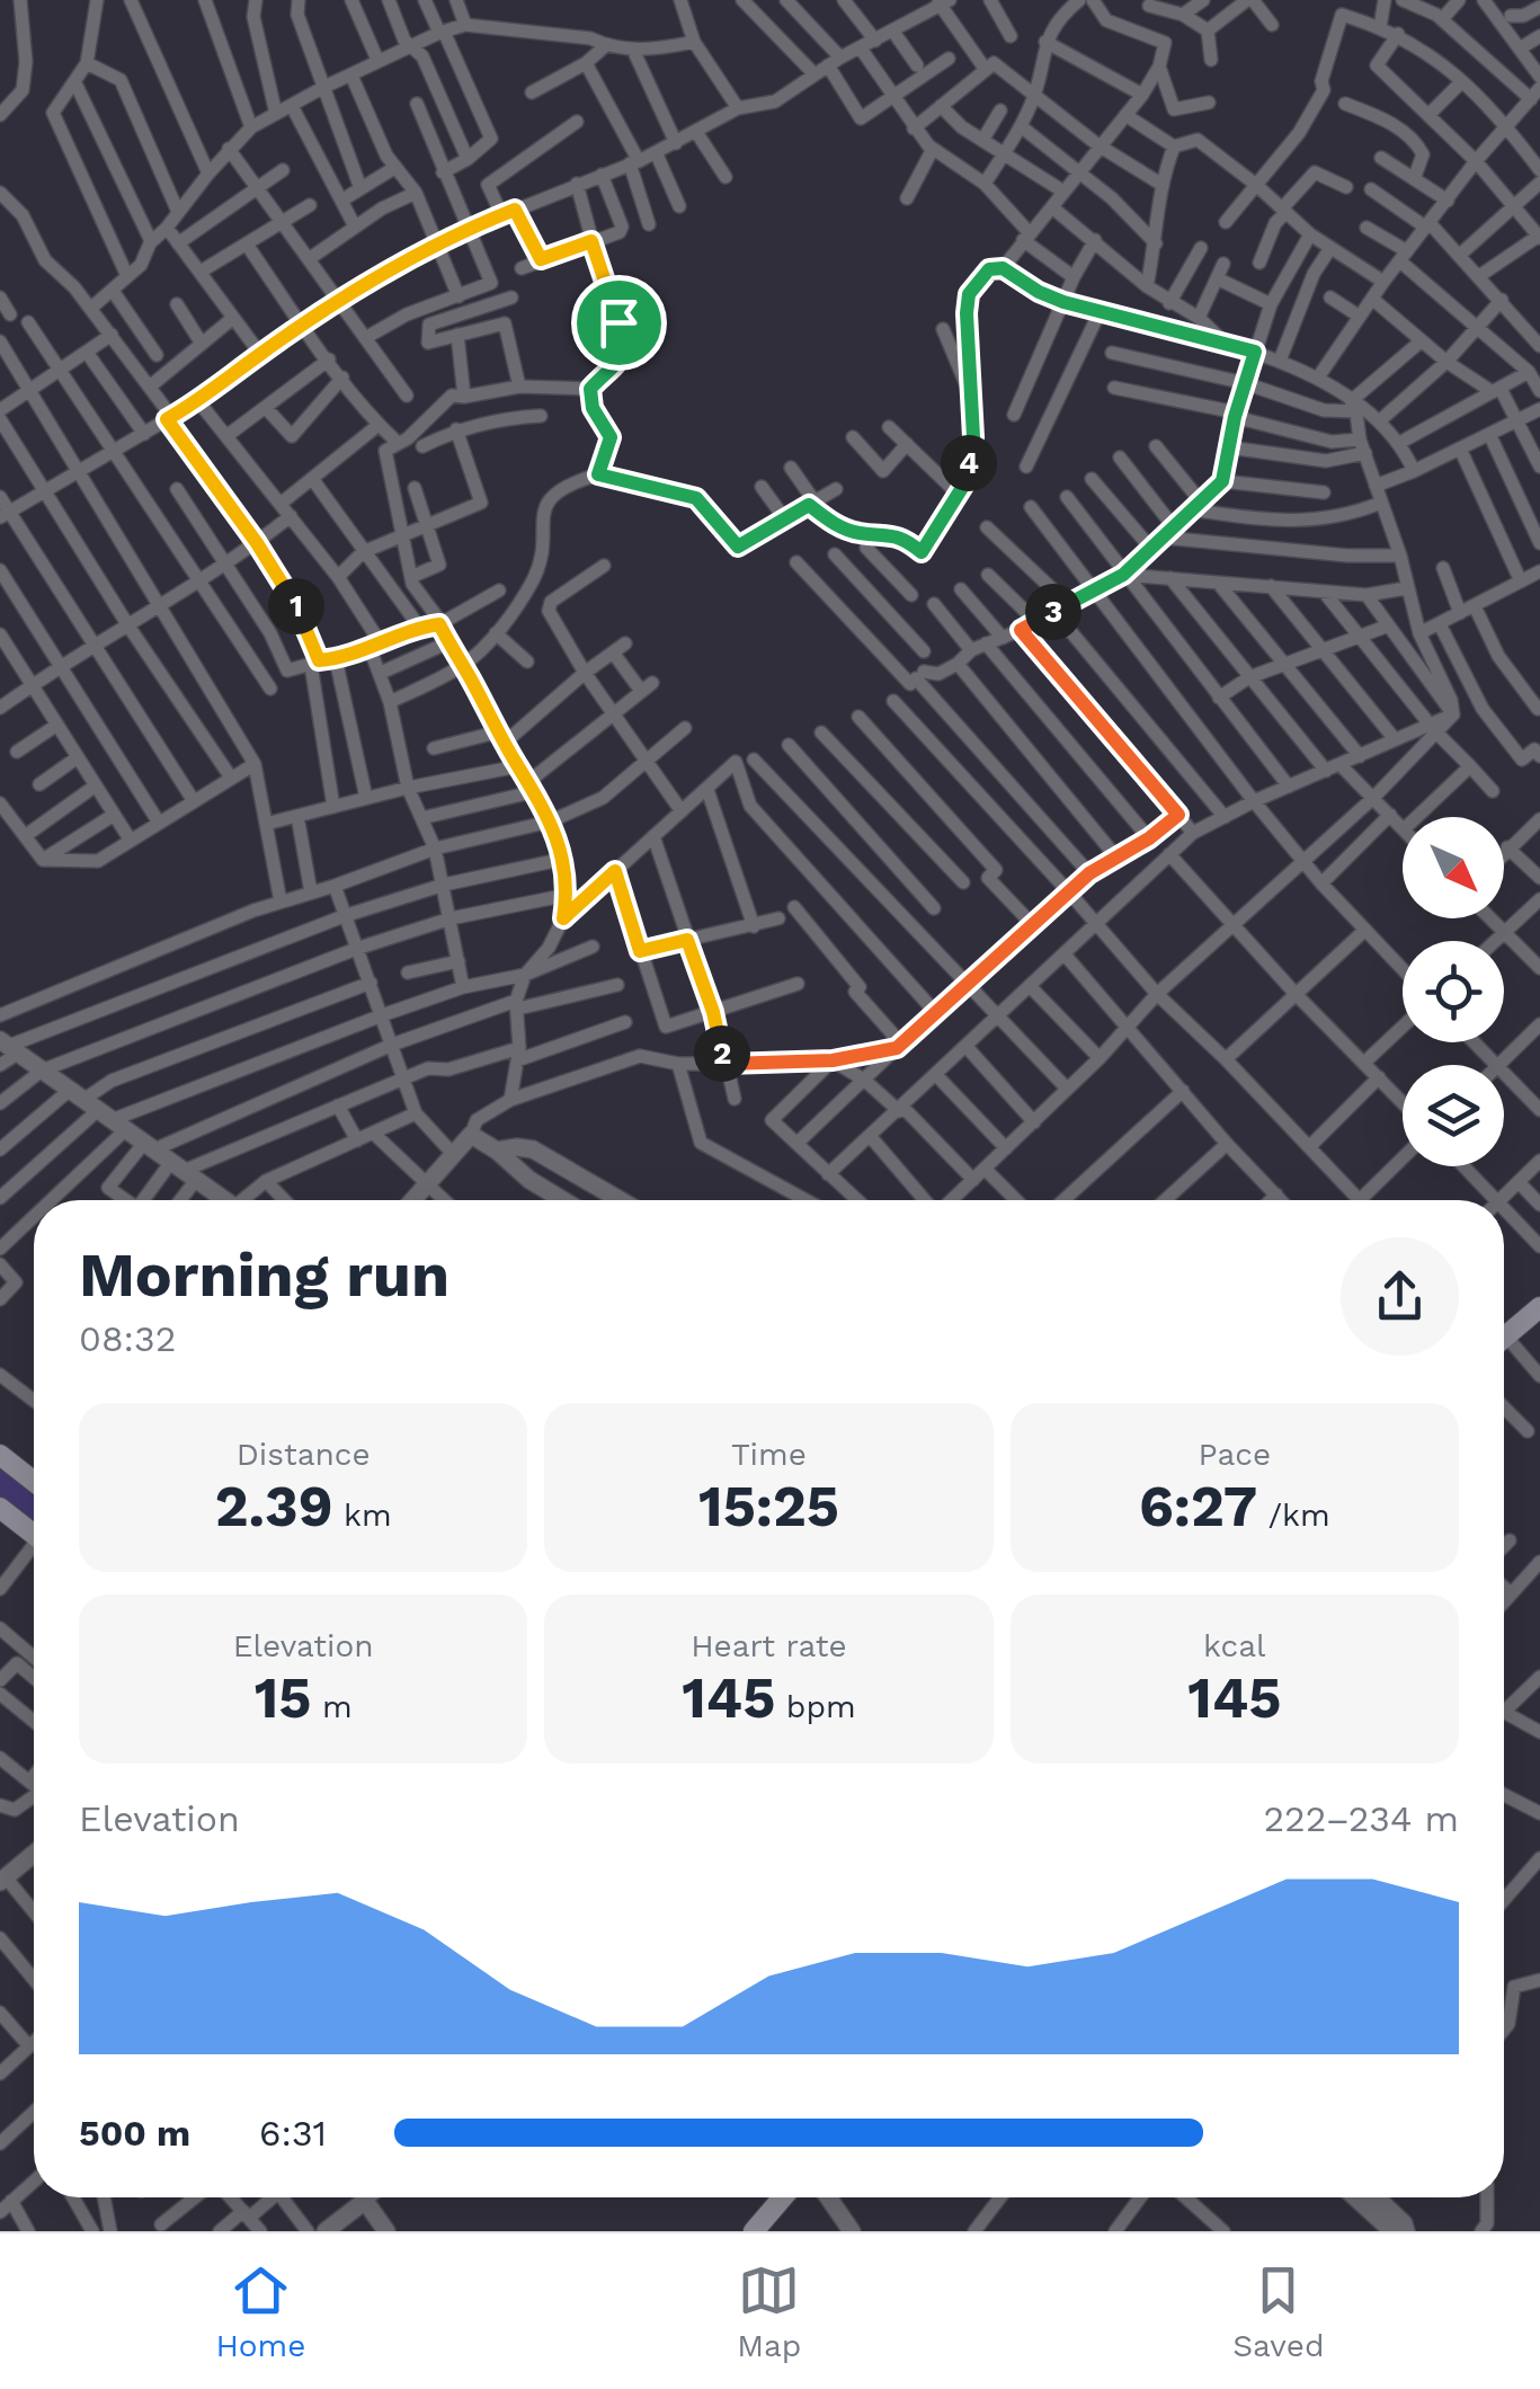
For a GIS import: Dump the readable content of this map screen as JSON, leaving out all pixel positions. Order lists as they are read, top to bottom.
{
  "north": "bottom right",
  "page": {
    "pins": [
      "4",
      "1",
      "3",
      "2"
    ],
    "heading": ["Morning run", "08:32"],
    "stats": [
      ["Distance", "2.39 km"],
      ["Time", "15:25"],
      ["Pace", "6:27 /km"],
      ["Elevation", "15 m"],
      ["Heart rate", "145 bpm"],
      ["kcal", "145"]
    ],
    "chart": ["Elevation", "222–234 m"],
    "list": [
      {
        "name": "500 m",
        "note": "6:31"
      }
    ],
    "tabs": ["Home", "Map", "Saved"]
  }
}
